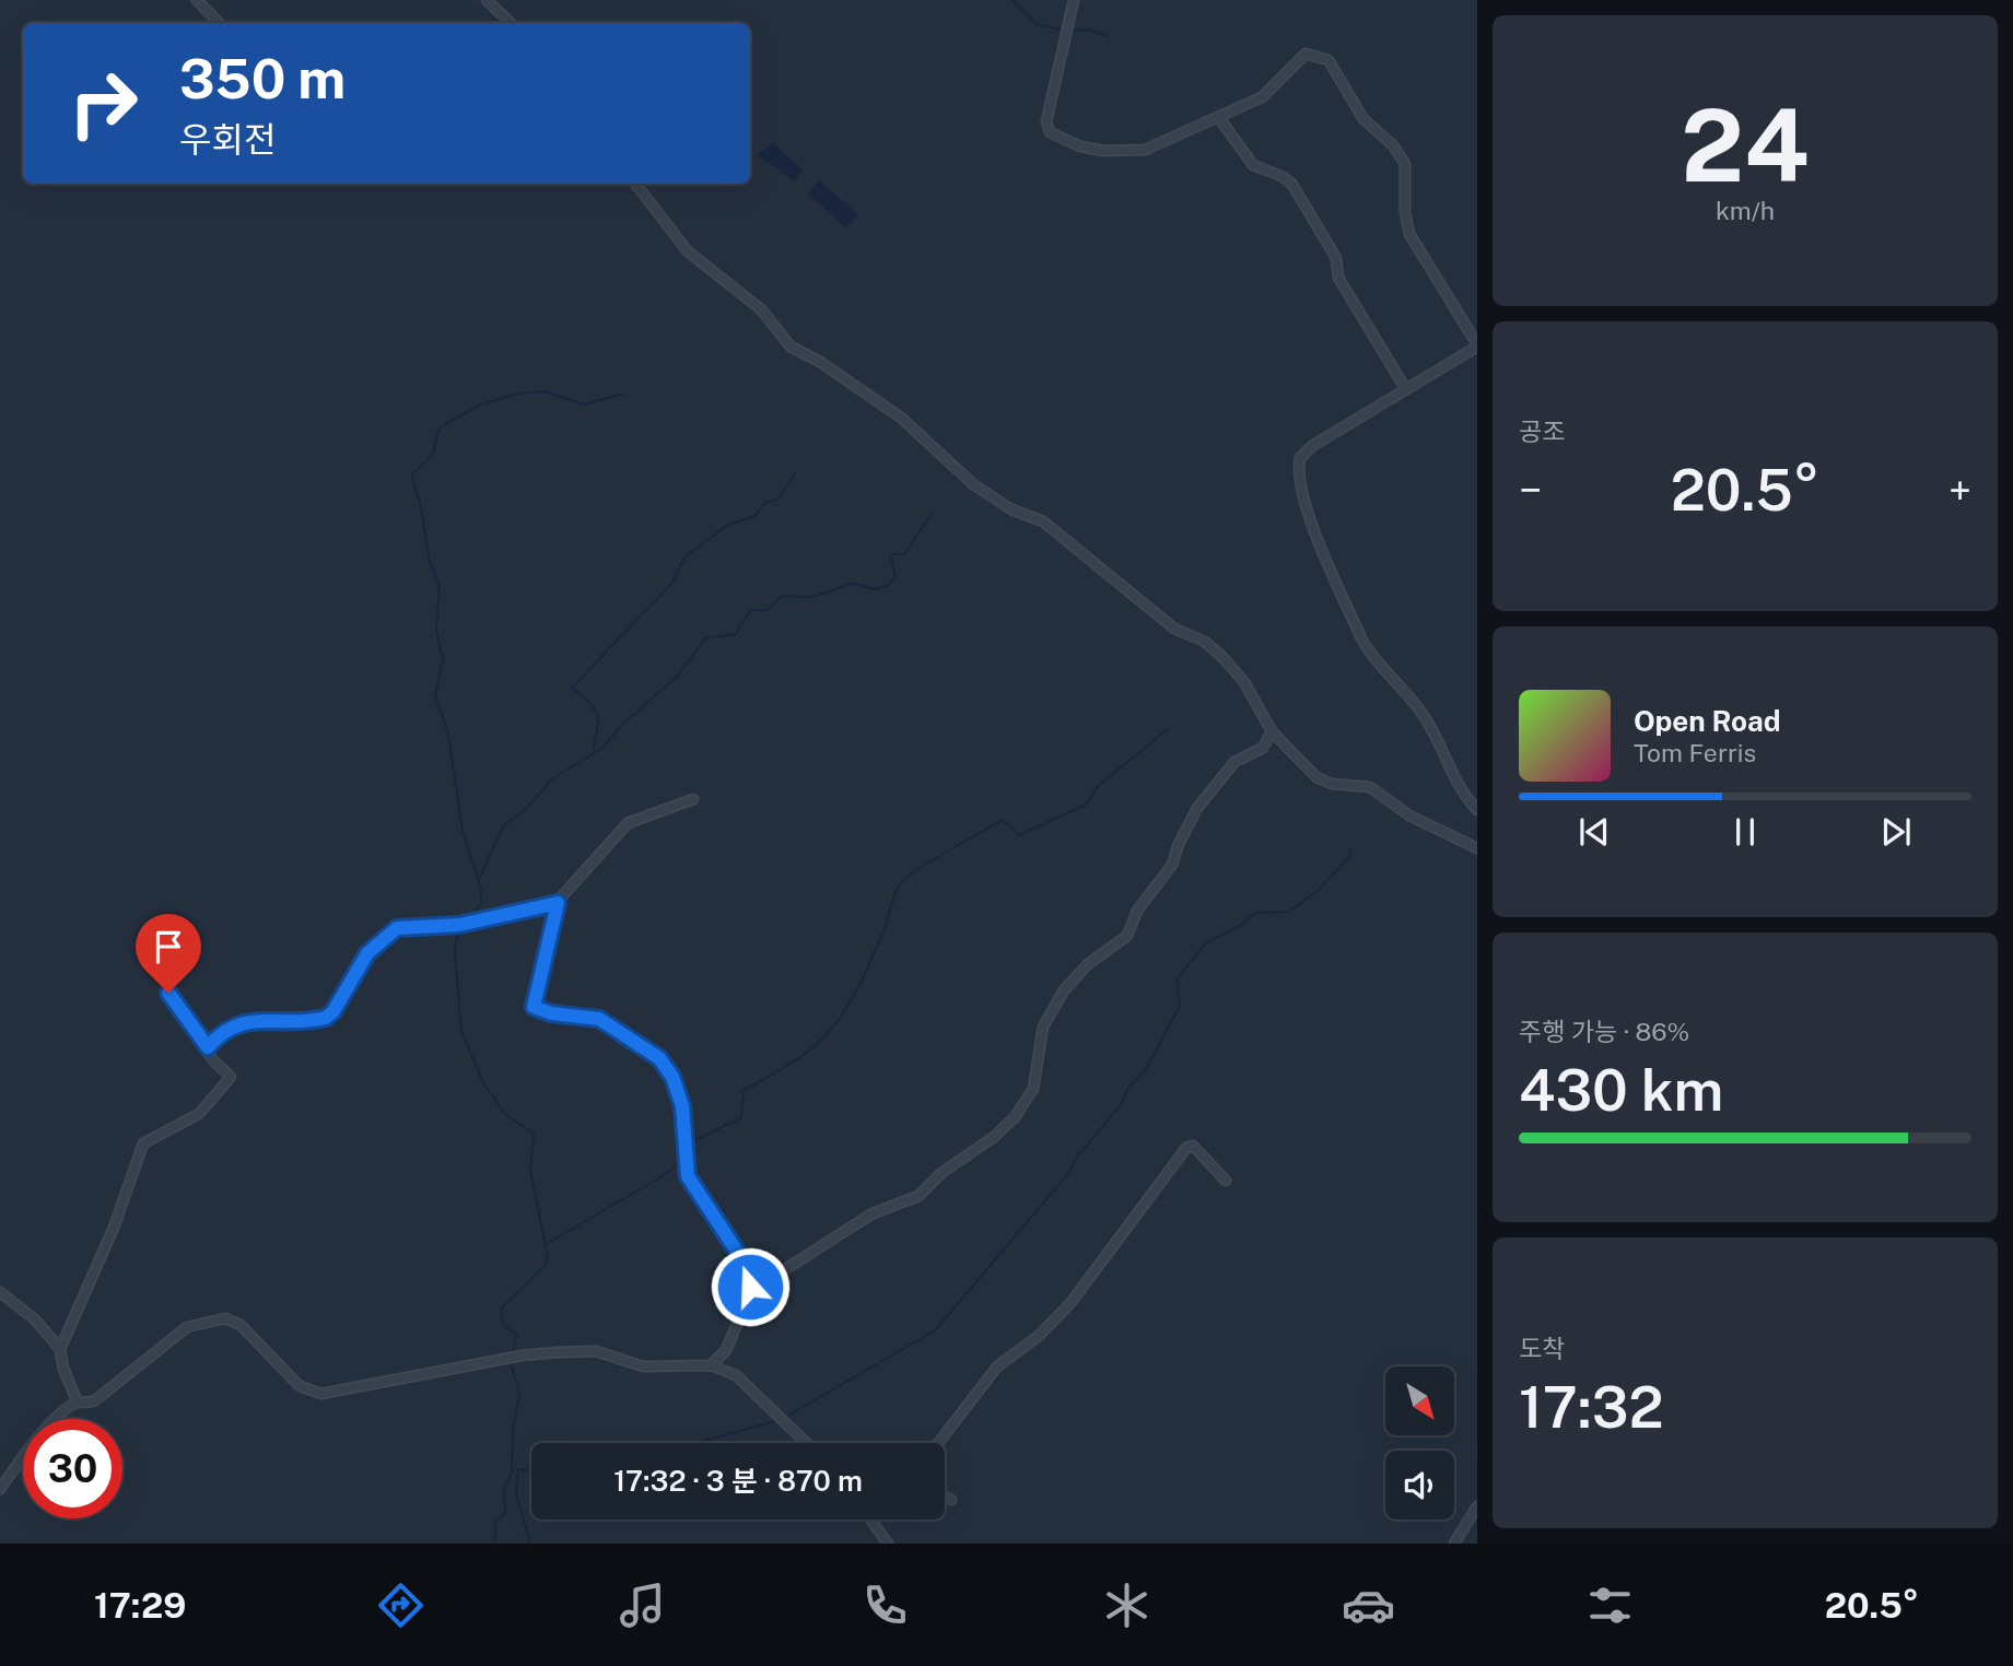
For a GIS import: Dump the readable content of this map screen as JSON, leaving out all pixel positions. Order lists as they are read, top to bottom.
{
  "north": "bottom right",
  "page": {
    "tile": [
      ["24", "km/h"],
      "공조",
      ["주행 가능 · 86%", "430 km"],
      ["도착", "17:32"]
    ],
    "turn": ["350 m", "우회전"],
    "heat": ["−", "20.5°", "+"],
    "song": ["Open Road", "Tom Ferris"],
    "limit": "30",
    "trip": "17:32 · 3 분 · 870 m",
    "tabs": ["17:29", "20.5°"]
  }
}
